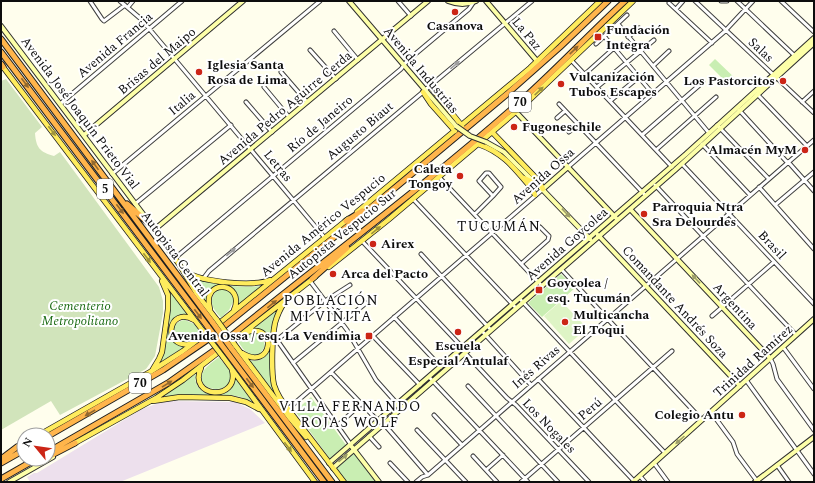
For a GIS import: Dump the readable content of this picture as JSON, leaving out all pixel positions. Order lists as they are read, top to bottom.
{
  "streets": {
    "highway": [
      "70",
      "5",
      "Autopista Vespucio Sur",
      "Autopista Central"
    ],
    "main road": ["Avenida José Joaquín Prieto Vial", "Avenida Américo Vespucio"],
    "street": [
      "La Paz",
      "Avenida Francia",
      "Salas",
      "Brisas del Maipo",
      "Avenida Industrias",
      "Italia",
      "Avenida Pedro Aguirre Cerda",
      "Río de Janeiro",
      "Augusto Biaut",
      "Letras",
      "Avenida Ossa",
      "Avenida Goycolea",
      "Brasil",
      "Comandante Andrés Soza",
      "Argentina",
      "Trinidad Ramírez",
      "Inés Rivas",
      "Perú",
      "Los Nogales"
    ]
  },
  "crossings": [
    ["La Paz", "Augusto Biaut"],
    ["La Paz", "Avenida Américo Vespucio"],
    ["Avenida Francia", "Avenida José Joaquín Prieto Vial"],
    ["Avenida Francia", "Letras"],
    ["Salas", "Avenida Ossa"],
    ["Salas", "Avenida Goycolea"],
    ["Brisas del Maipo", "Avenida José Joaquín Prieto Vial"],
    ["Brisas del Maipo", "Letras"],
    ["Avenida Industrias", "Avenida Pedro Aguirre Cerda"],
    ["Avenida Industrias", "Río de Janeiro"],
    ["Avenida Industrias", "Augusto Biaut"],
    ["Avenida Industrias", "Avenida Ossa"],
    ["Avenida Industrias", "Avenida Américo Vespucio"],
    ["Avenida Industrias", "Avenida Goycolea"],
    ["Italia", "Avenida José Joaquín Prieto Vial"],
    ["Italia", "Letras"],
    ["Avenida Pedro Aguirre Cerda", "Avenida José Joaquín Prieto Vial"],
    ["Avenida Pedro Aguirre Cerda", "Letras"],
    ["Avenida José Joaquín Prieto Vial", "Río de Janeiro"],
    ["Avenida José Joaquín Prieto Vial", "Autopista Central"],
    ["Río de Janeiro", "Letras"],
    ["Augusto Biaut", "Letras"],
    ["Letras", "Avenida Américo Vespucio"],
    ["Avenida Goycolea", "Brasil"],
    ["Avenida Goycolea", "Comandante Andrés Soza"],
    ["Avenida Goycolea", "Argentina"],
    ["Avenida Goycolea", "Los Nogales"],
    ["Brasil", "Inés Rivas"],
    ["Comandante Andrés Soza", "Trinidad Ramírez"],
    ["Comandante Andrés Soza", "Inés Rivas"],
    ["Argentina", "Trinidad Ramírez"],
    ["Argentina", "Inés Rivas"],
    ["Inés Rivas", "Los Nogales"],
    ["Perú", "Los Nogales"]
  ],
  "one_way": ["Augusto Biaut"],
  "districts": ["TUCUMÁN", "POBLACIÓN MI VIÑITA", "VILLA FERNANDO ROJAS WOLF"],
  "parks": ["Cementerio Metropolitano"],
  "places": {
    "other": [
      "Casanova",
      "Iglesia Santa Rosa de Lima",
      "Los Pastorcitos",
      "Vulcanización Tubos Escapes",
      "Fugoneschile",
      "Almacén MyM",
      "Caleta Tongoy",
      "Parroquia Ntra Sra Delourdes",
      "Airex",
      "Arca del Pacto",
      "Multicancha El Toqui",
      "Escuela Especial Antulaf",
      "Colegio Antu"
    ],
    "transit": ["Fundación Integra", "Goycolea / esq. Tucumán", "Avenida Ossa / esq. La Vendimia"]
  },
  "north": "top left"
}
